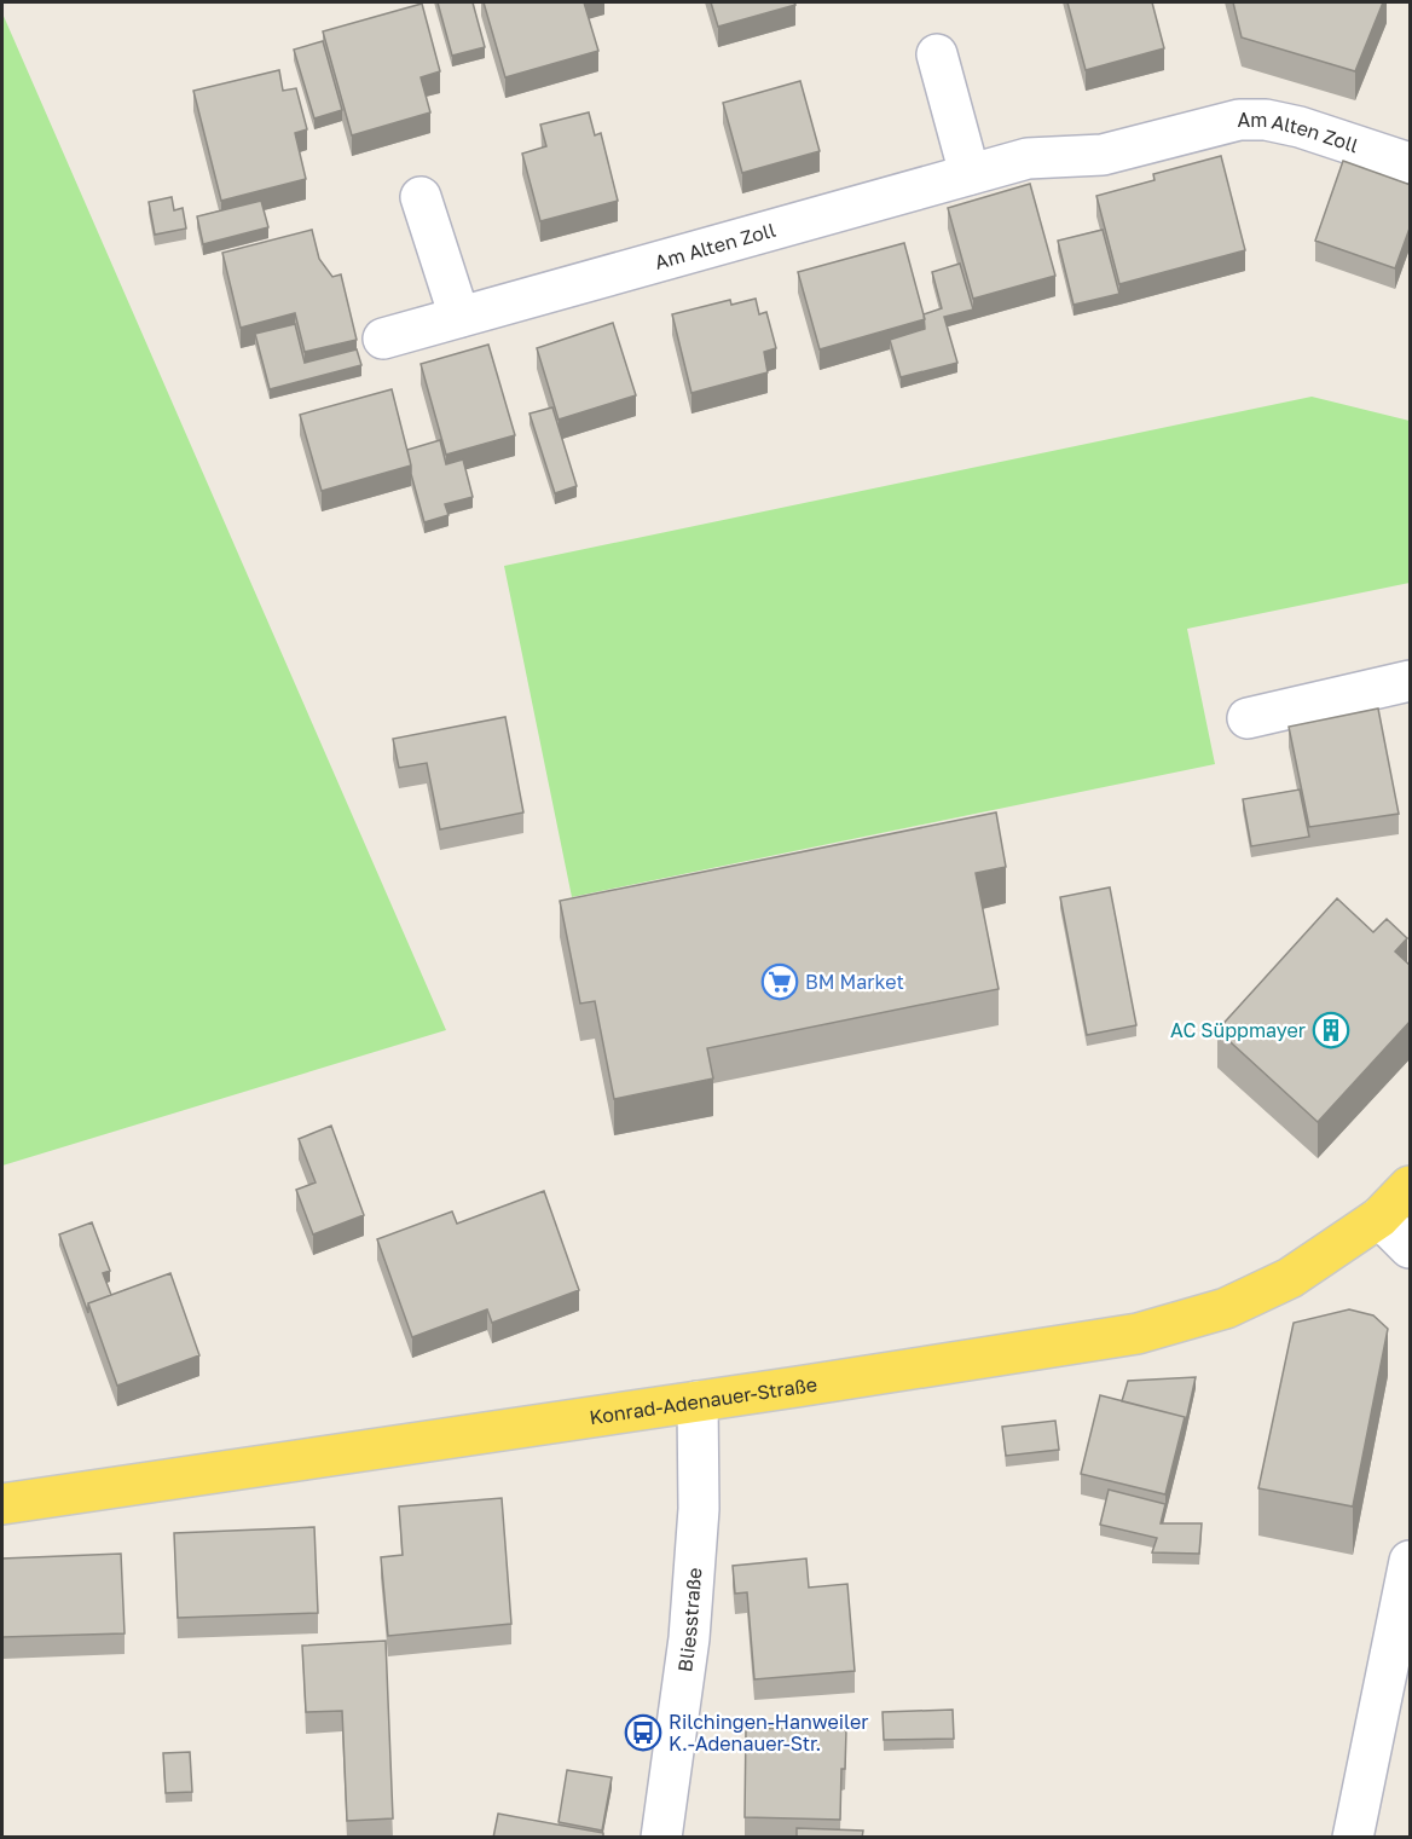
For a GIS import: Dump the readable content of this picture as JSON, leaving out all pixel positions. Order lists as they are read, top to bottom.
{
  "streets": {
    "main road": ["Konrad-Adenauer-Straße"],
    "street": ["Am Alten Zoll", "Bliesstraße"]
  },
  "crossings": [
    ["Konrad-Adenauer-Straße", "Bliesstraße"]
  ],
  "places": {
    "supermarket": ["BM Market"],
    "building": ["AC Süppmayer"],
    "bus stop": ["Rilchingen-Hanweiler K.-Adenauer-Str."]
  }
}
